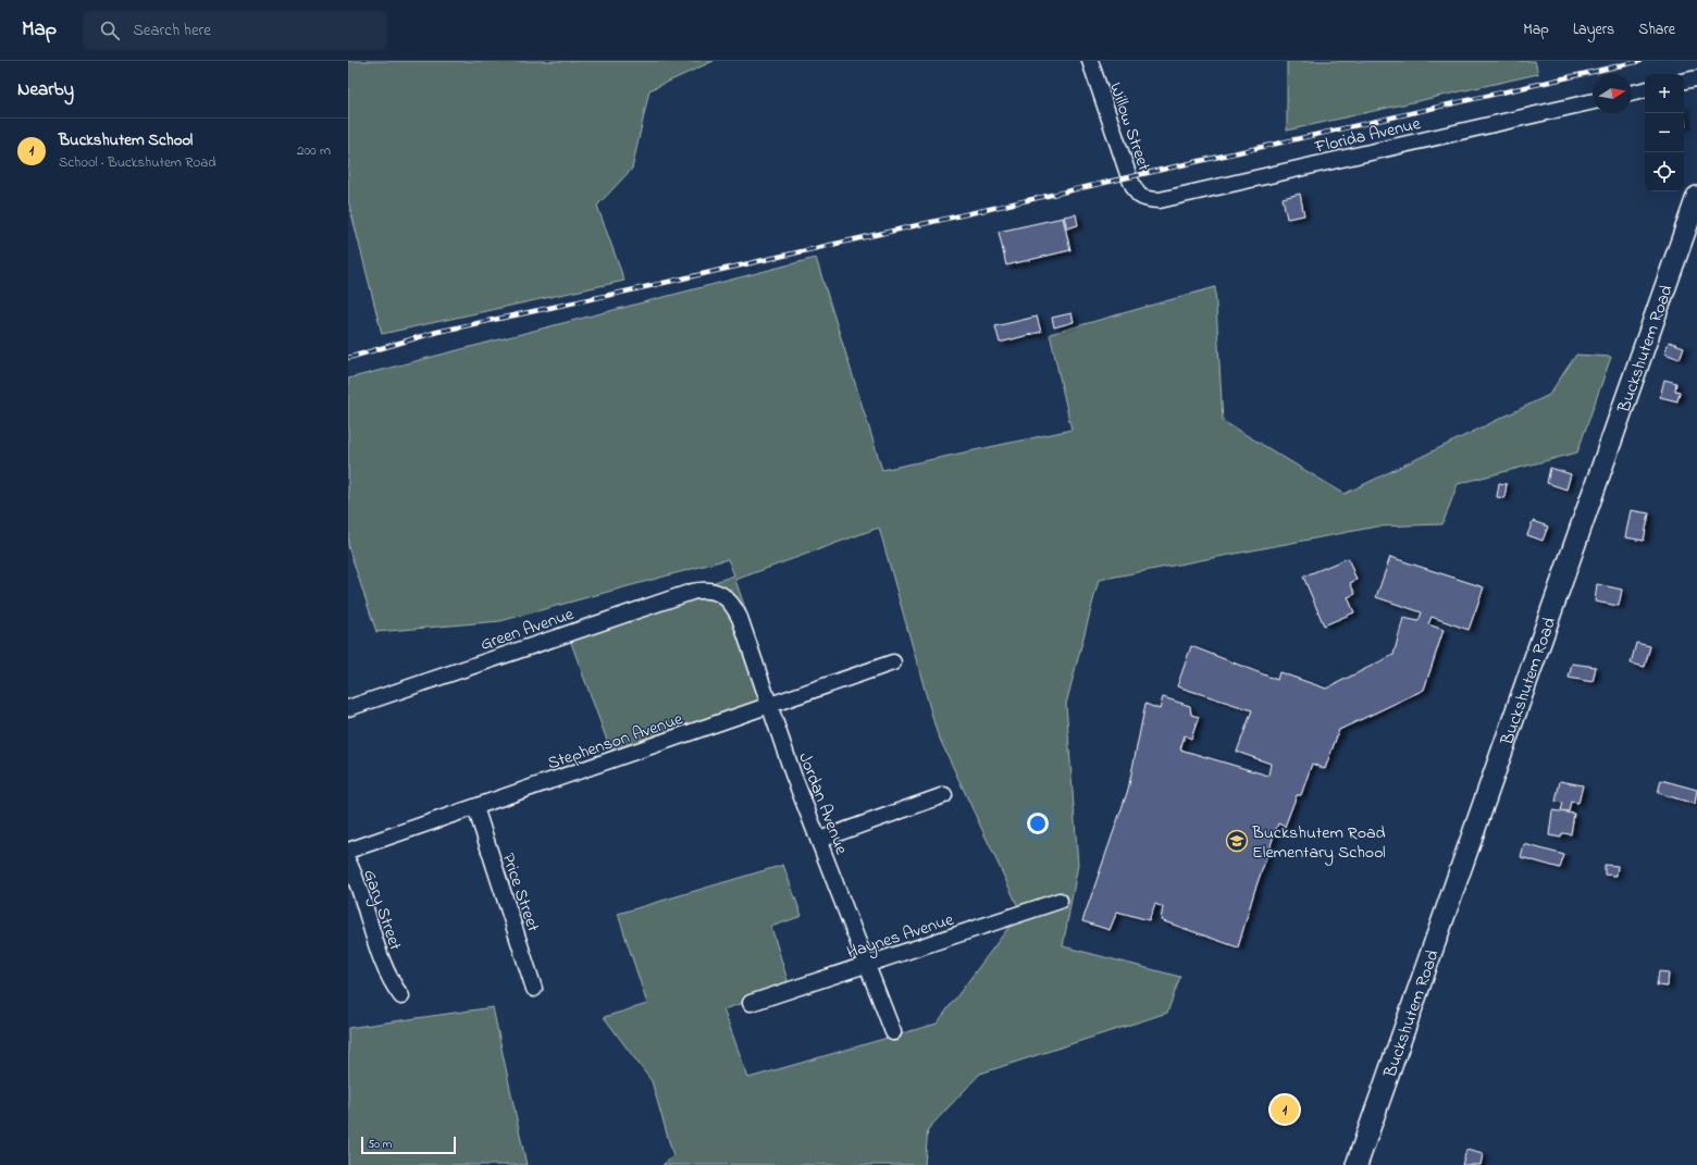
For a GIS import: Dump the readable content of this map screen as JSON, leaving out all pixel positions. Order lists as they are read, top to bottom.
{
  "streets": {
    "main road": ["Buckshutem Road"],
    "street": [
      "Willow Street",
      "Florida Avenue",
      "Green Avenue",
      "Stephenson Avenue",
      "Jordan Avenue",
      "Price Street",
      "Gary Street",
      "Haynes Avenue"
    ]
  },
  "crossings": [
    ["Willow Street", "Florida Avenue"],
    ["Green Avenue", "Jordan Avenue"],
    ["Stephenson Avenue", "Jordan Avenue"],
    ["Stephenson Avenue", "Price Street"],
    ["Jordan Avenue", "Haynes Avenue"]
  ],
  "places": {
    "school or university": ["Buckshutem Road Elementary School"]
  },
  "scale_bar": "50 m",
  "north": "right",
  "page": {
    "header": "Map",
    "search": "Search here",
    "nav": ["Map", "Layers", "Share"],
    "heading": "Nearby",
    "map_buttons": ["+", "−"],
    "list": [
      {
        "mark": "1",
        "name": "Buckshutem School",
        "note": "School · Buckshutem Road",
        "value": "200 m"
      }
    ],
    "pins": "1",
    "scale": "50 m"
  }
}
